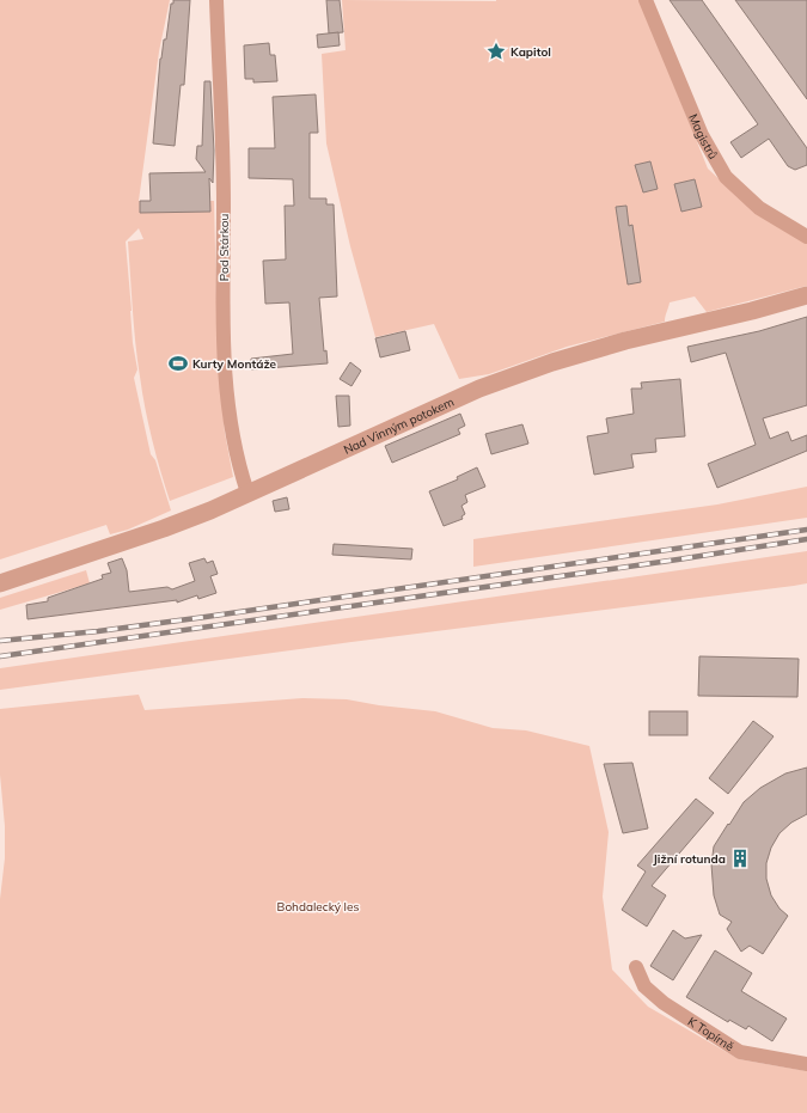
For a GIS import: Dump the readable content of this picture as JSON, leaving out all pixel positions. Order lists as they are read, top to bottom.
{
  "streets": {
    "street": [
      "Magistrů",
      "Pod Stárkou",
      "Nad Vinným potokem",
      "K Topírně"
    ]
  },
  "crossings": [
    ["Pod Stárkou", "Nad Vinným potokem"]
  ],
  "parks": ["Bohdalecký les"],
  "places": {
    "place": ["Kapitol"],
    "sports": ["Kurty Montáže"],
    "building": ["Jižní rotunda"]
  }
}
